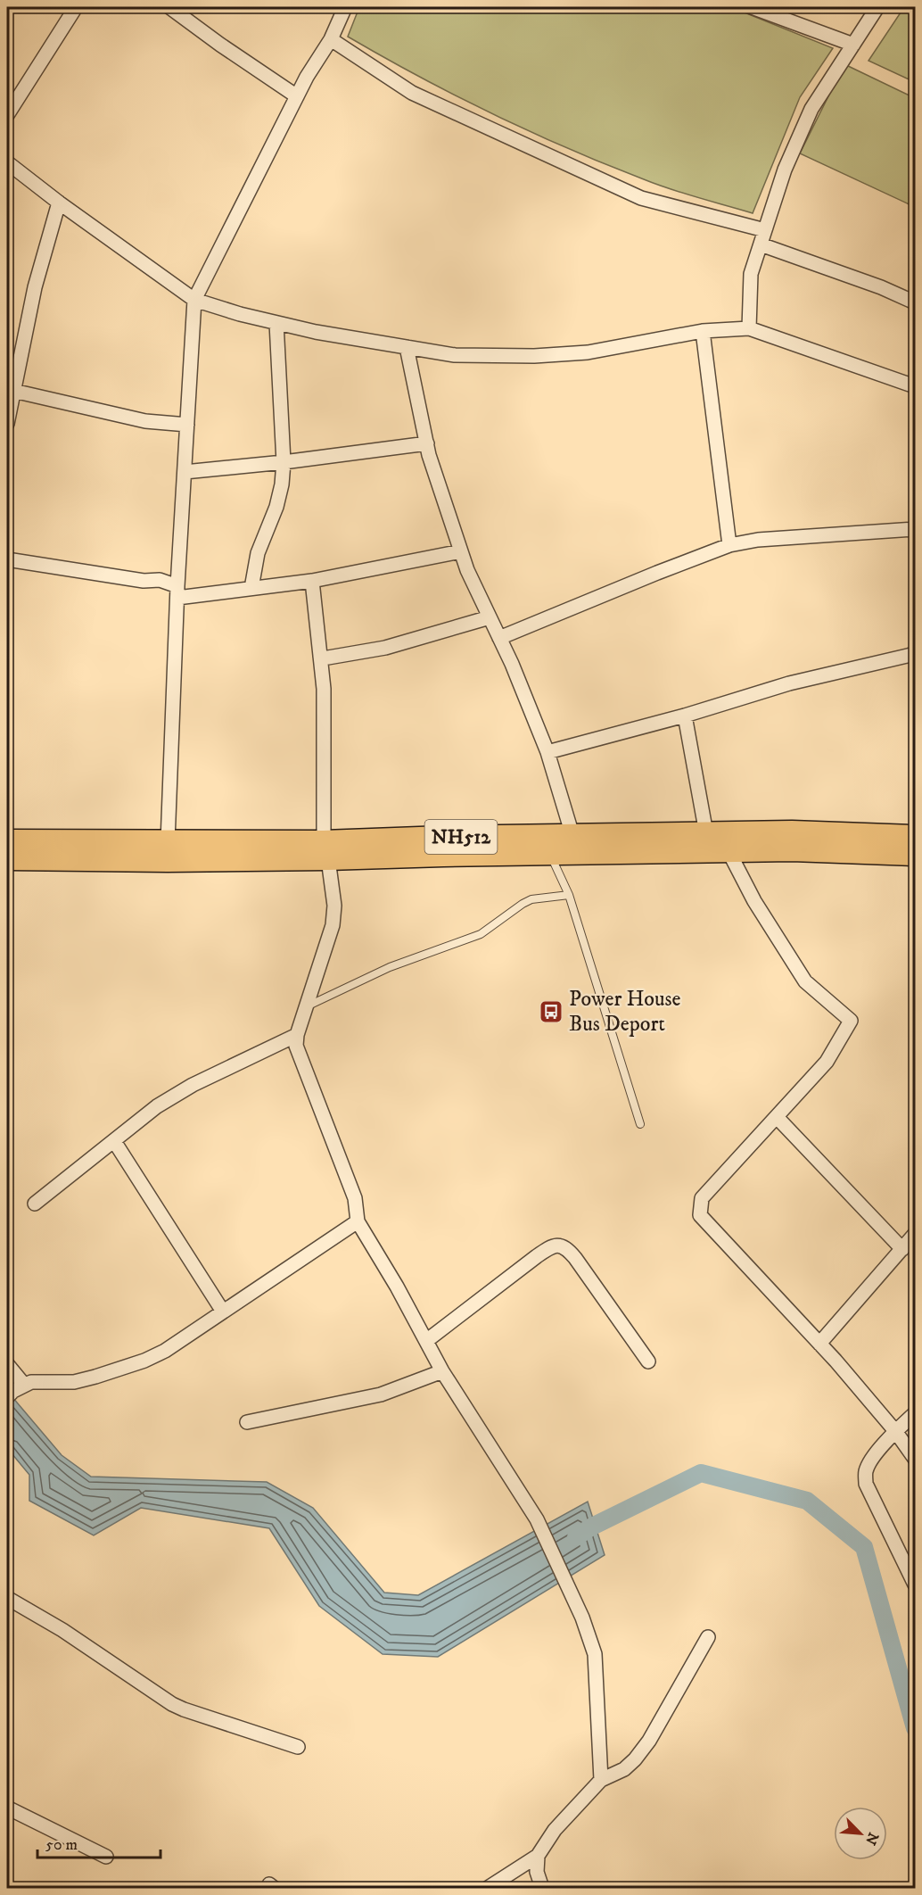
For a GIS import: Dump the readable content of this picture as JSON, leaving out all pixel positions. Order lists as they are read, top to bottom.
{
  "streets": {
    "highway": ["NH512"]
  },
  "places": {
    "bus stop": ["Power House Bus Deport"]
  },
  "scale_bar": "50 m",
  "north": "bottom right"
}
